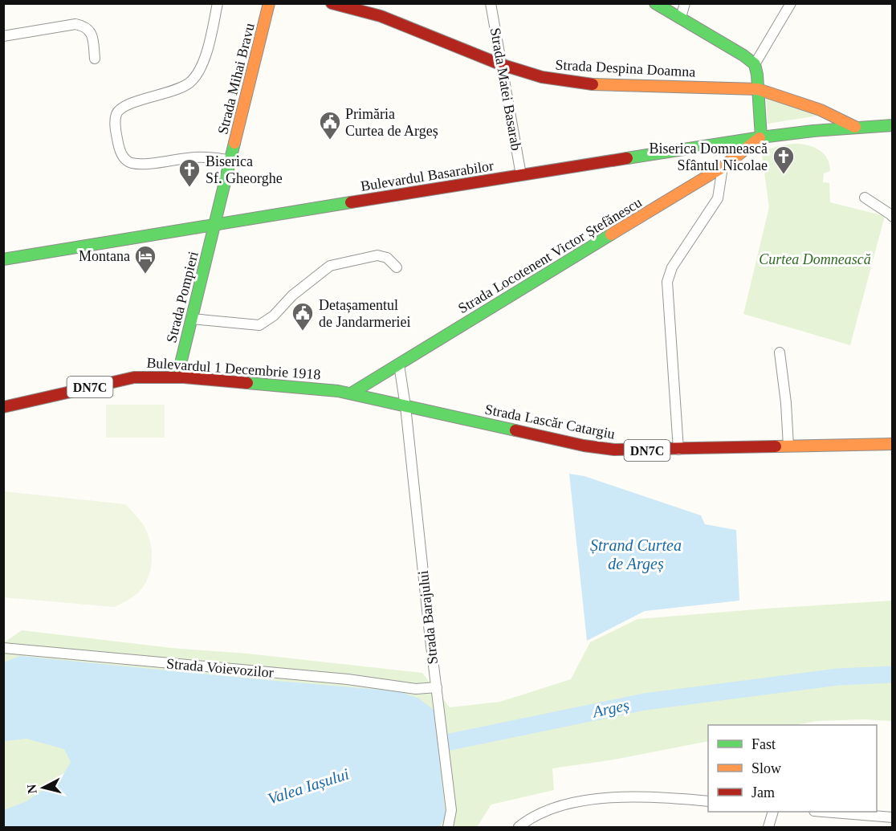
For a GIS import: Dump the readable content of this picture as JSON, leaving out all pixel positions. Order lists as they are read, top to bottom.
{
  "streets": {
    "main road": [
      "Strada Despina Doamna",
      "Strada Mihai Bravu",
      "Bulevardul Basarabilor",
      "Strada Locotenent Victor Ștefănescu",
      "Strada Pompieri",
      "Bulevardul 1 Decembrie 1918",
      "DN7C",
      "Strada Lascăr Catargiu"
    ],
    "street": ["Strada Matei Basarab", "Strada Barajului", "Strada Voievozilor"]
  },
  "crossings": [
    ["Strada Despina Doamna", "Strada Matei Basarab"],
    ["Strada Despina Doamna", "Bulevardul Basarabilor"],
    ["Strada Mihai Bravu", "Bulevardul Basarabilor"],
    ["Strada Mihai Bravu", "Strada Pompieri"],
    ["Strada Matei Basarab", "Bulevardul Basarabilor"],
    ["Bulevardul Basarabilor", "Strada Locotenent Victor Ștefănescu"],
    ["Bulevardul Basarabilor", "Strada Pompieri"],
    ["Strada Locotenent Victor Ștefănescu", "Bulevardul 1 Decembrie 1918"],
    ["Strada Locotenent Victor Ștefănescu", "Strada Barajului"],
    ["Strada Pompieri", "Bulevardul 1 Decembrie 1918"],
    ["Bulevardul 1 Decembrie 1918", "Strada Lascăr Catargiu"],
    ["Bulevardul 1 Decembrie 1918", "Strada Barajului"],
    ["Strada Lascăr Catargiu", "Strada Barajului"],
    ["Strada Barajului", "Strada Voievozilor"]
  ],
  "water": ["Ștrand Curtea de Argeș", "Argeș", "Valea Iașului"],
  "parks": ["Curtea Domnească"],
  "places": {
    "public building": ["Primăria Curtea de Argeș", "Detașamentul de Jandarmeriei"],
    "church": ["Biserica Domnească Sfântul Nicolae", "Biserica Sf. Gheorghe"],
    "hotel": ["Montana"]
  },
  "legend": ["Fast", "Slow", "Jam"],
  "north": "left"
}
